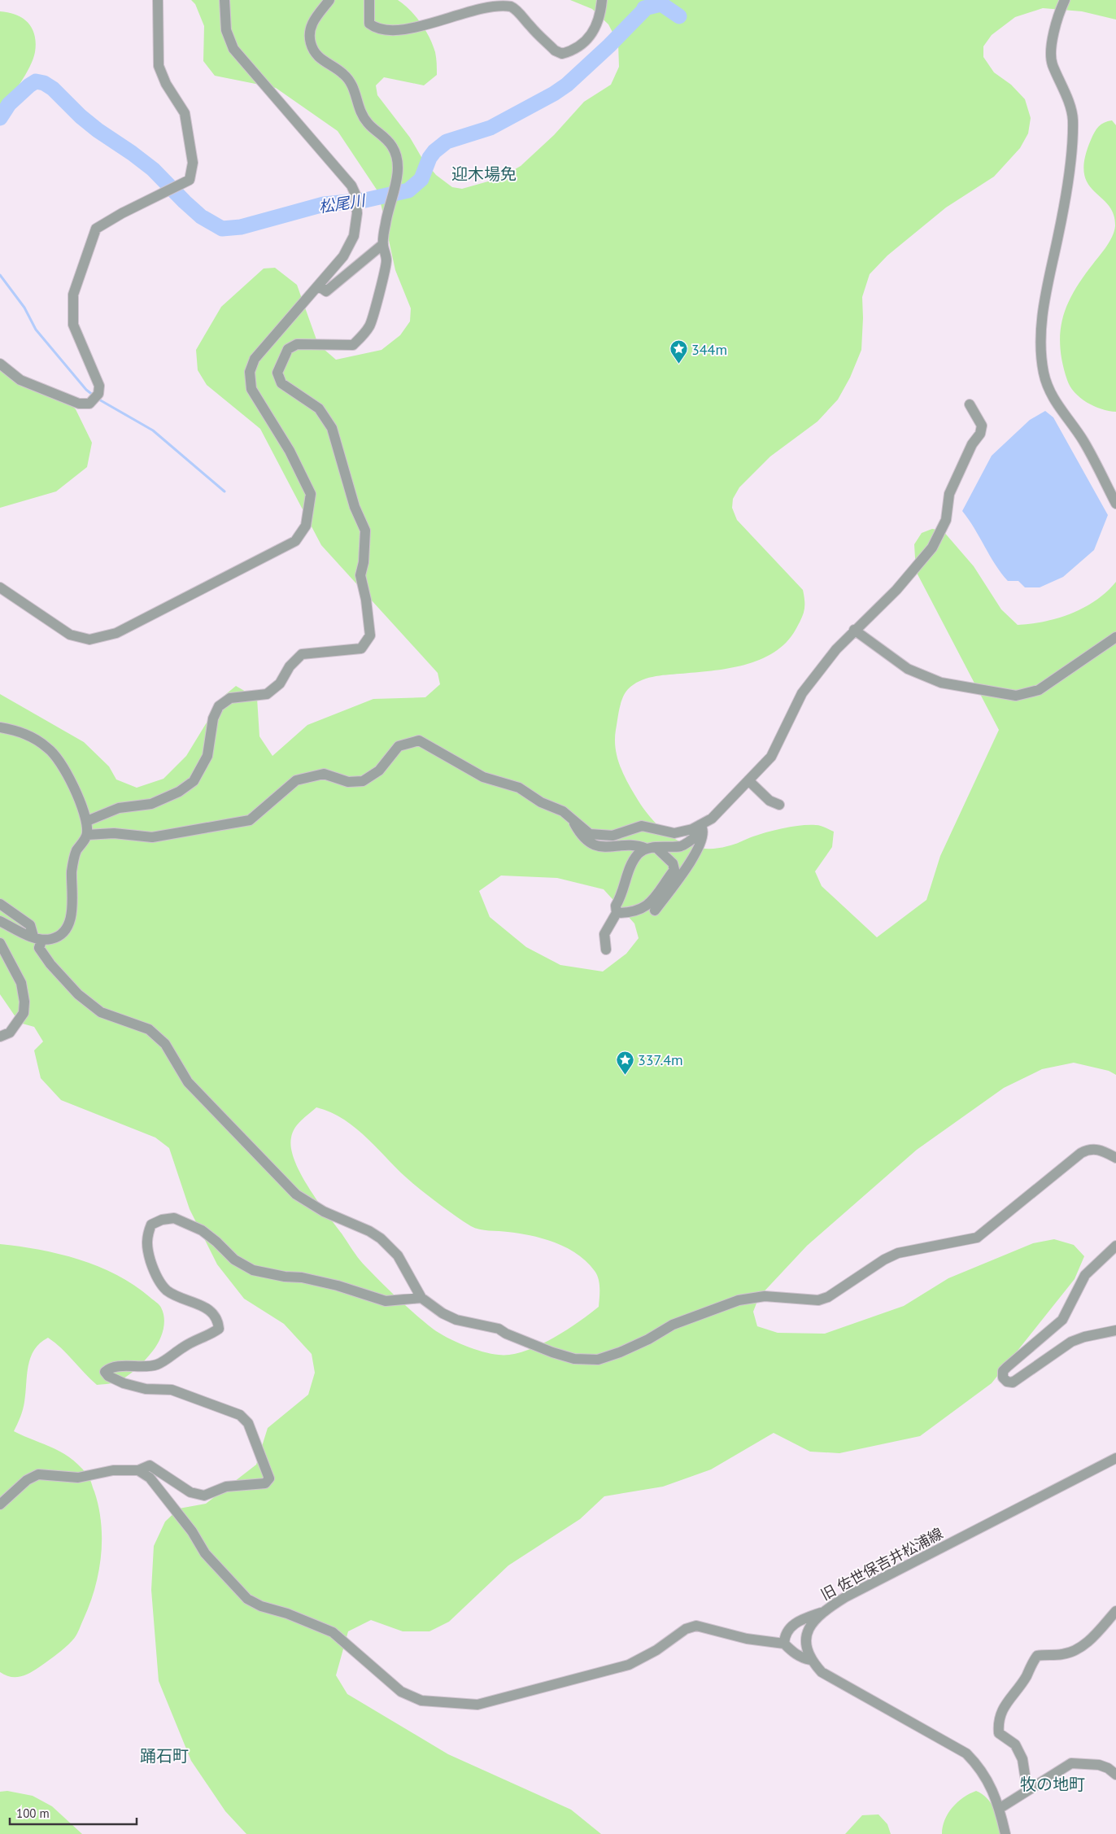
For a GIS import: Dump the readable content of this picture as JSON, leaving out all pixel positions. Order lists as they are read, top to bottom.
{
  "streets": {
    "street": ["旧 佐世保吉井松浦線"]
  },
  "districts": ["迎木場免", "踊石町", "牧の地町"],
  "water": ["松尾川"],
  "places": {
    "place": ["344m", "337.4m"]
  },
  "scale_bar": "100 m"
}
